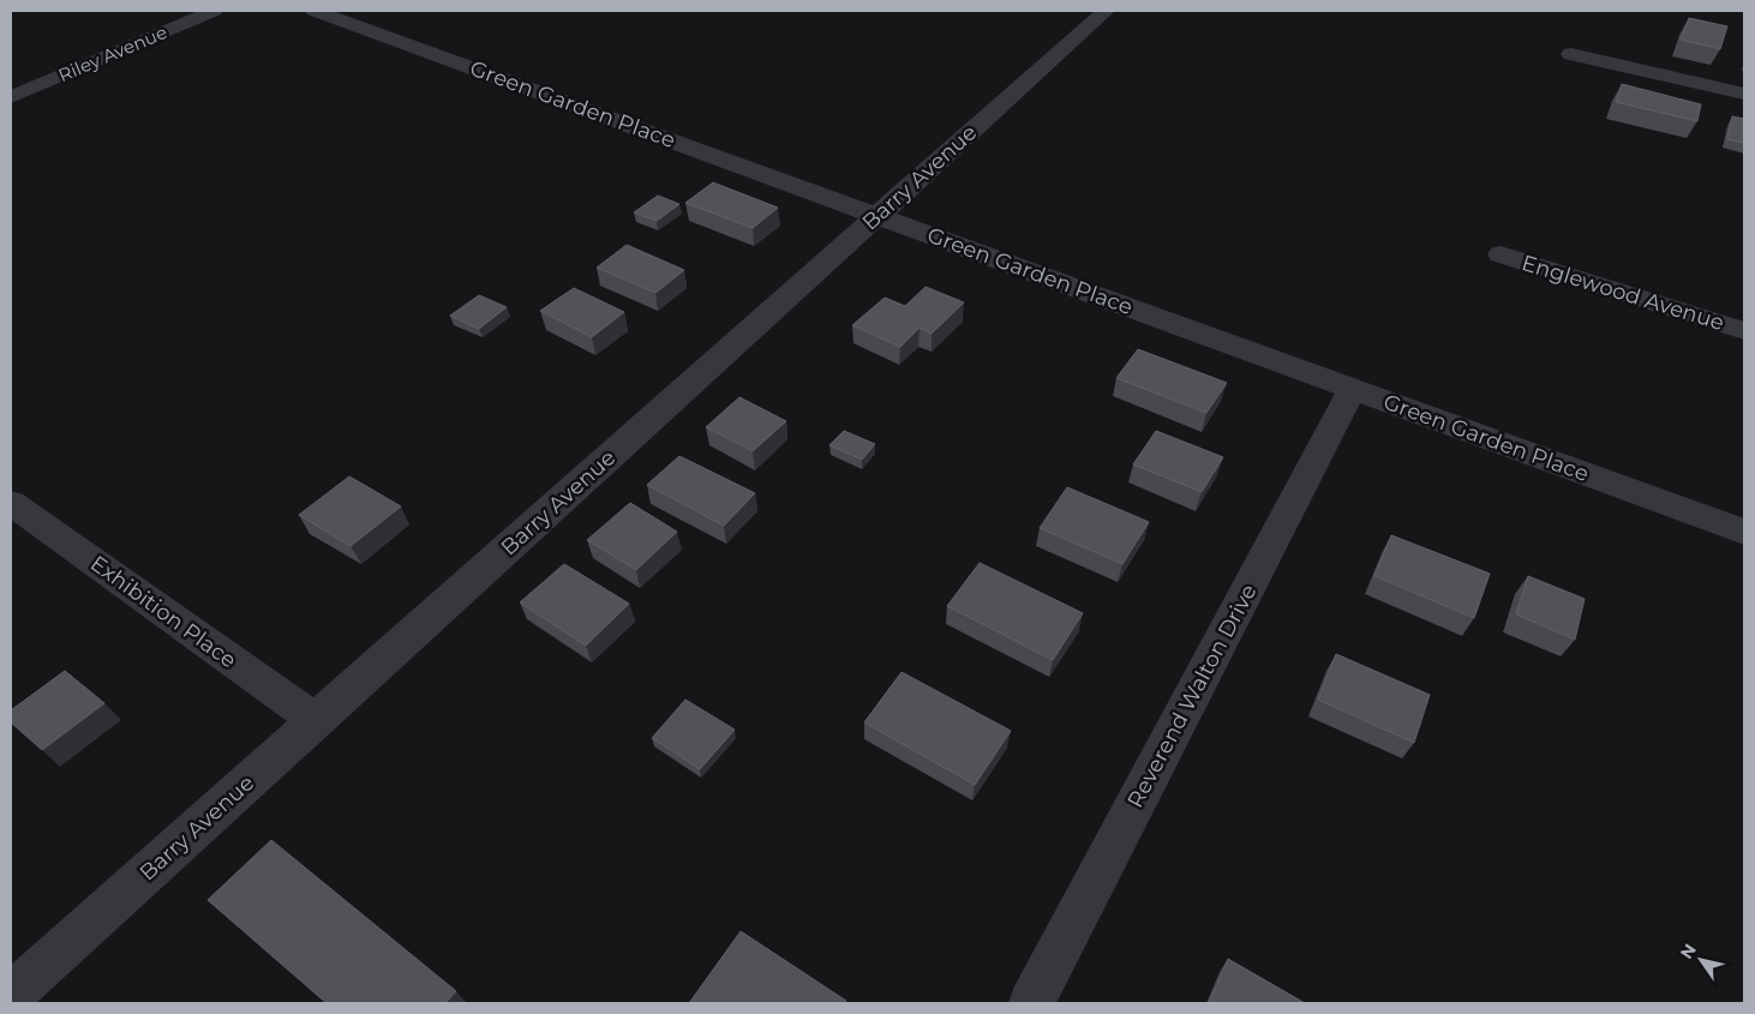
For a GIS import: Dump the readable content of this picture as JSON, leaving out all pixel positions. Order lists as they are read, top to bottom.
{
  "streets": {
    "street": [
      "Riley Avenue",
      "Green Garden Place",
      "Barry Avenue",
      "Englewood Avenue",
      "Exhibition Place",
      "Reverend Walton Drive"
    ]
  },
  "crossings": [
    ["Green Garden Place", "Barry Avenue"],
    ["Green Garden Place", "Reverend Walton Drive"],
    ["Barry Avenue", "Exhibition Place"]
  ],
  "north": "top left"
}
